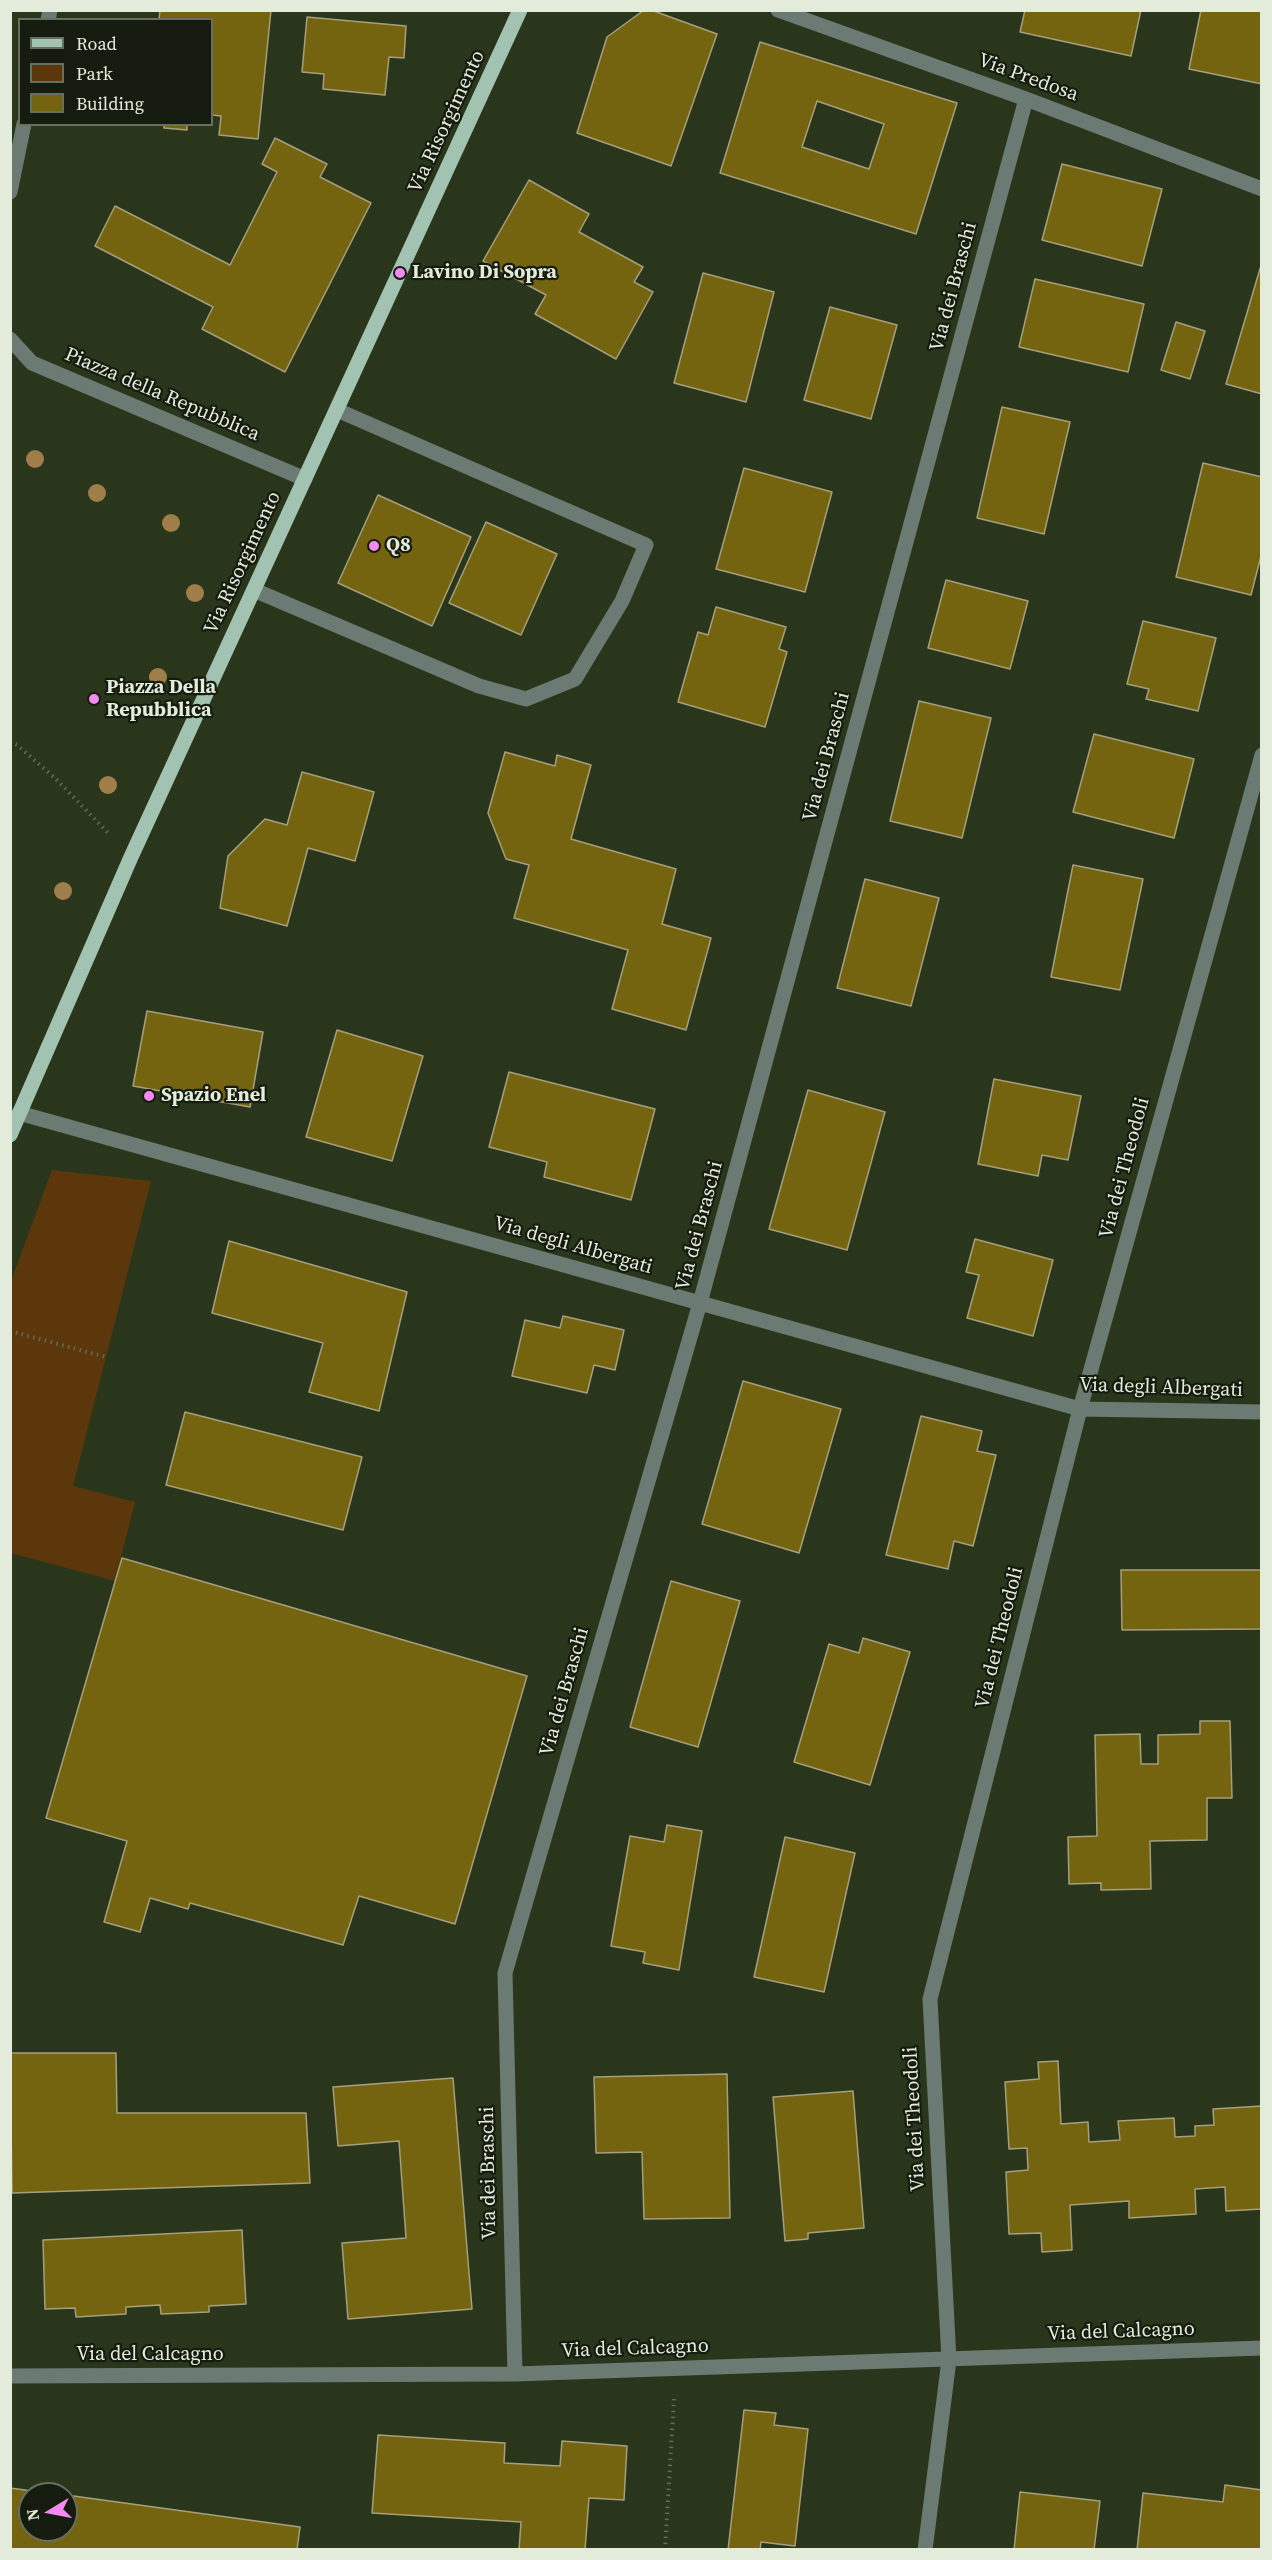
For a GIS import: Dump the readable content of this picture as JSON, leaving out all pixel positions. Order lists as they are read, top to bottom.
{
  "streets": {
    "main road": ["Via Risorgimento"],
    "street": [
      "Via Predosa",
      "Via dei Braschi",
      "Piazza della Repubblica",
      "Via dei Theodoli",
      "Via degli Albergati",
      "Via del Calcagno"
    ]
  },
  "crossings": [
    ["Via Predosa", "Via dei Braschi"],
    ["Via Risorgimento", "Piazza della Repubblica"],
    ["Via Risorgimento", "Via degli Albergati"],
    ["Via dei Braschi", "Via degli Albergati"],
    ["Via dei Braschi", "Via del Calcagno"],
    ["Via dei Theodoli", "Via degli Albergati"],
    ["Via dei Theodoli", "Via del Calcagno"]
  ],
  "places": [
    "Lavino Di Sopra",
    "Q8",
    "Piazza Della Repubblica",
    "Spazio Enel"
  ],
  "legend": ["Road", "Park", "Building"],
  "north": "left"
}
